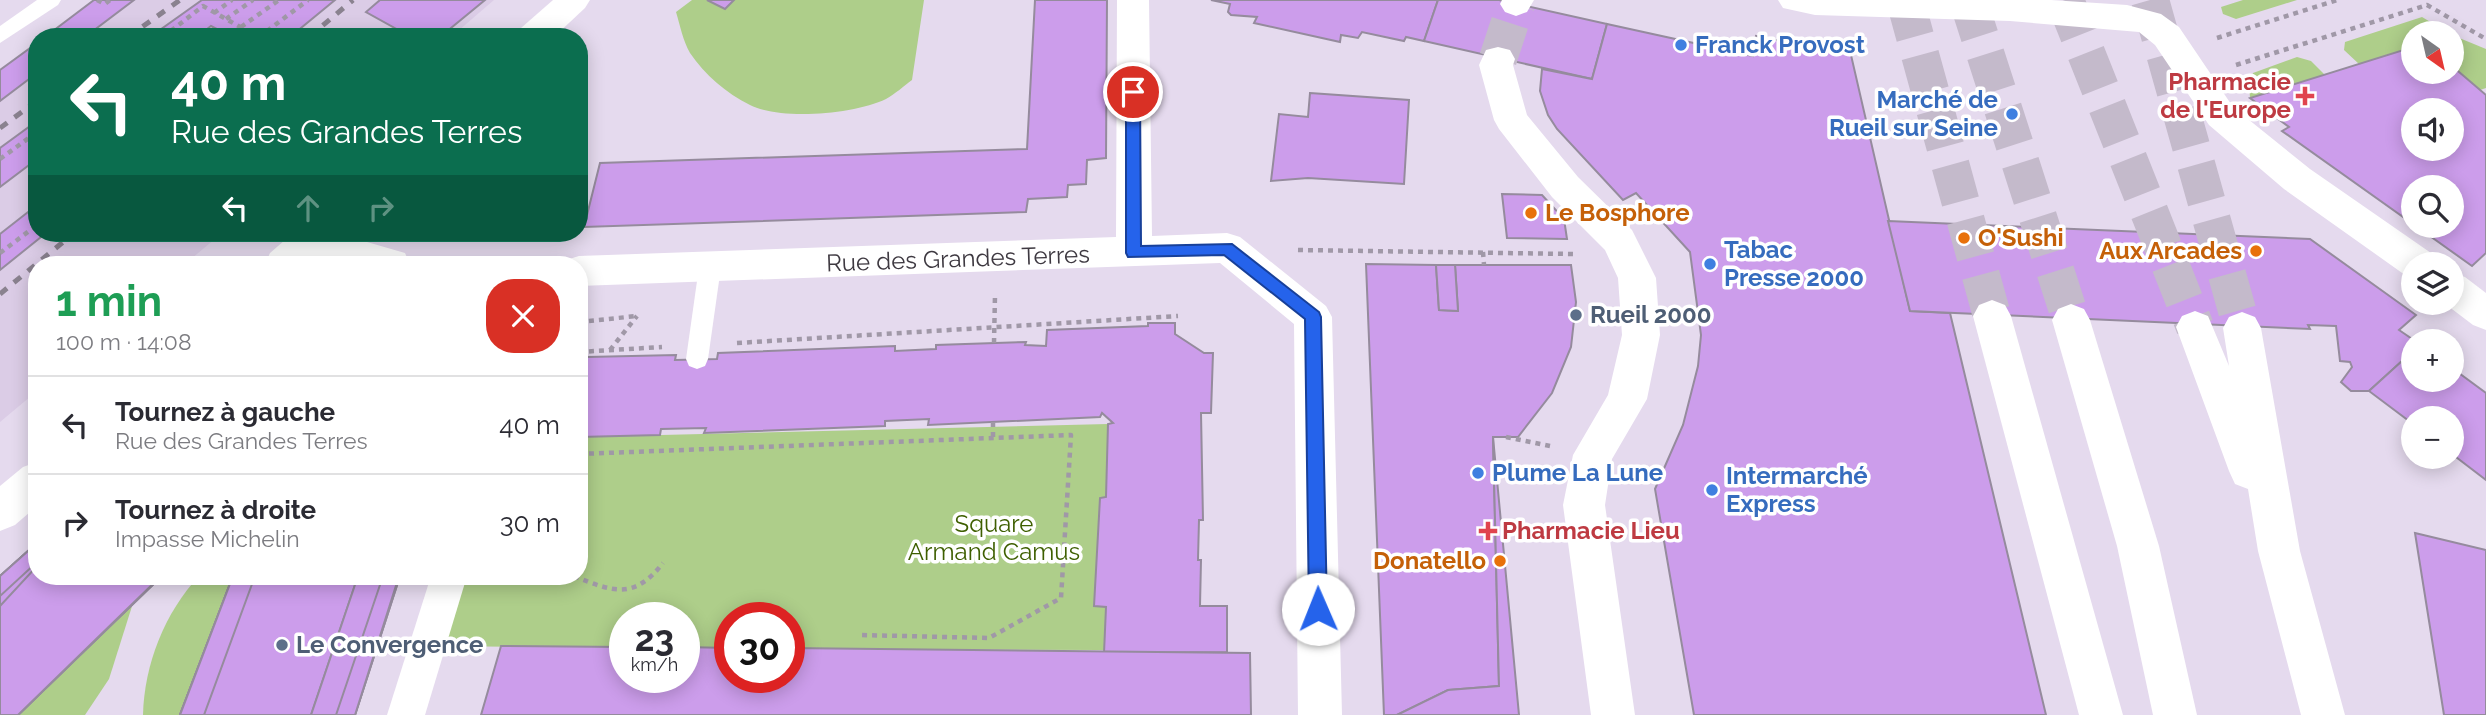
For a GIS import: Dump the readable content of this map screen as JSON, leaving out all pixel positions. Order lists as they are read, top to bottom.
{
  "streets": {
    "main road": ["Rue des Grandes Terres"]
  },
  "parks": ["Square Armand Camus"],
  "places": {
    "other": [
      "Franck Provost",
      "Marché de Rueil sur Seine",
      "Le Bosphore",
      "O'Sushi",
      "Aux Arcades",
      "Tabac Presse 2000",
      "Rueil 2000",
      "Plume La Lune",
      "Intermarché Express",
      "Donatello",
      "Le Convergence"
    ],
    "health": ["Pharmacie de l'Europe", "Pharmacie Lieu"]
  },
  "north": "bottom right",
  "page": {
    "map_buttons": ["+", "−"],
    "turn": ["40 m", "Rue des Grandes Terres"],
    "heading": ["1 min", "100 m · 14:08"],
    "list": [
      {
        "name": "Tournez à gauche",
        "note": "Rue des Grandes Terres",
        "value": "40 m"
      },
      {
        "name": "Tournez à droite",
        "note": "Impasse Michelin",
        "value": "30 m"
      }
    ],
    "speed": "23 km/h",
    "limit": "30"
  }
}
